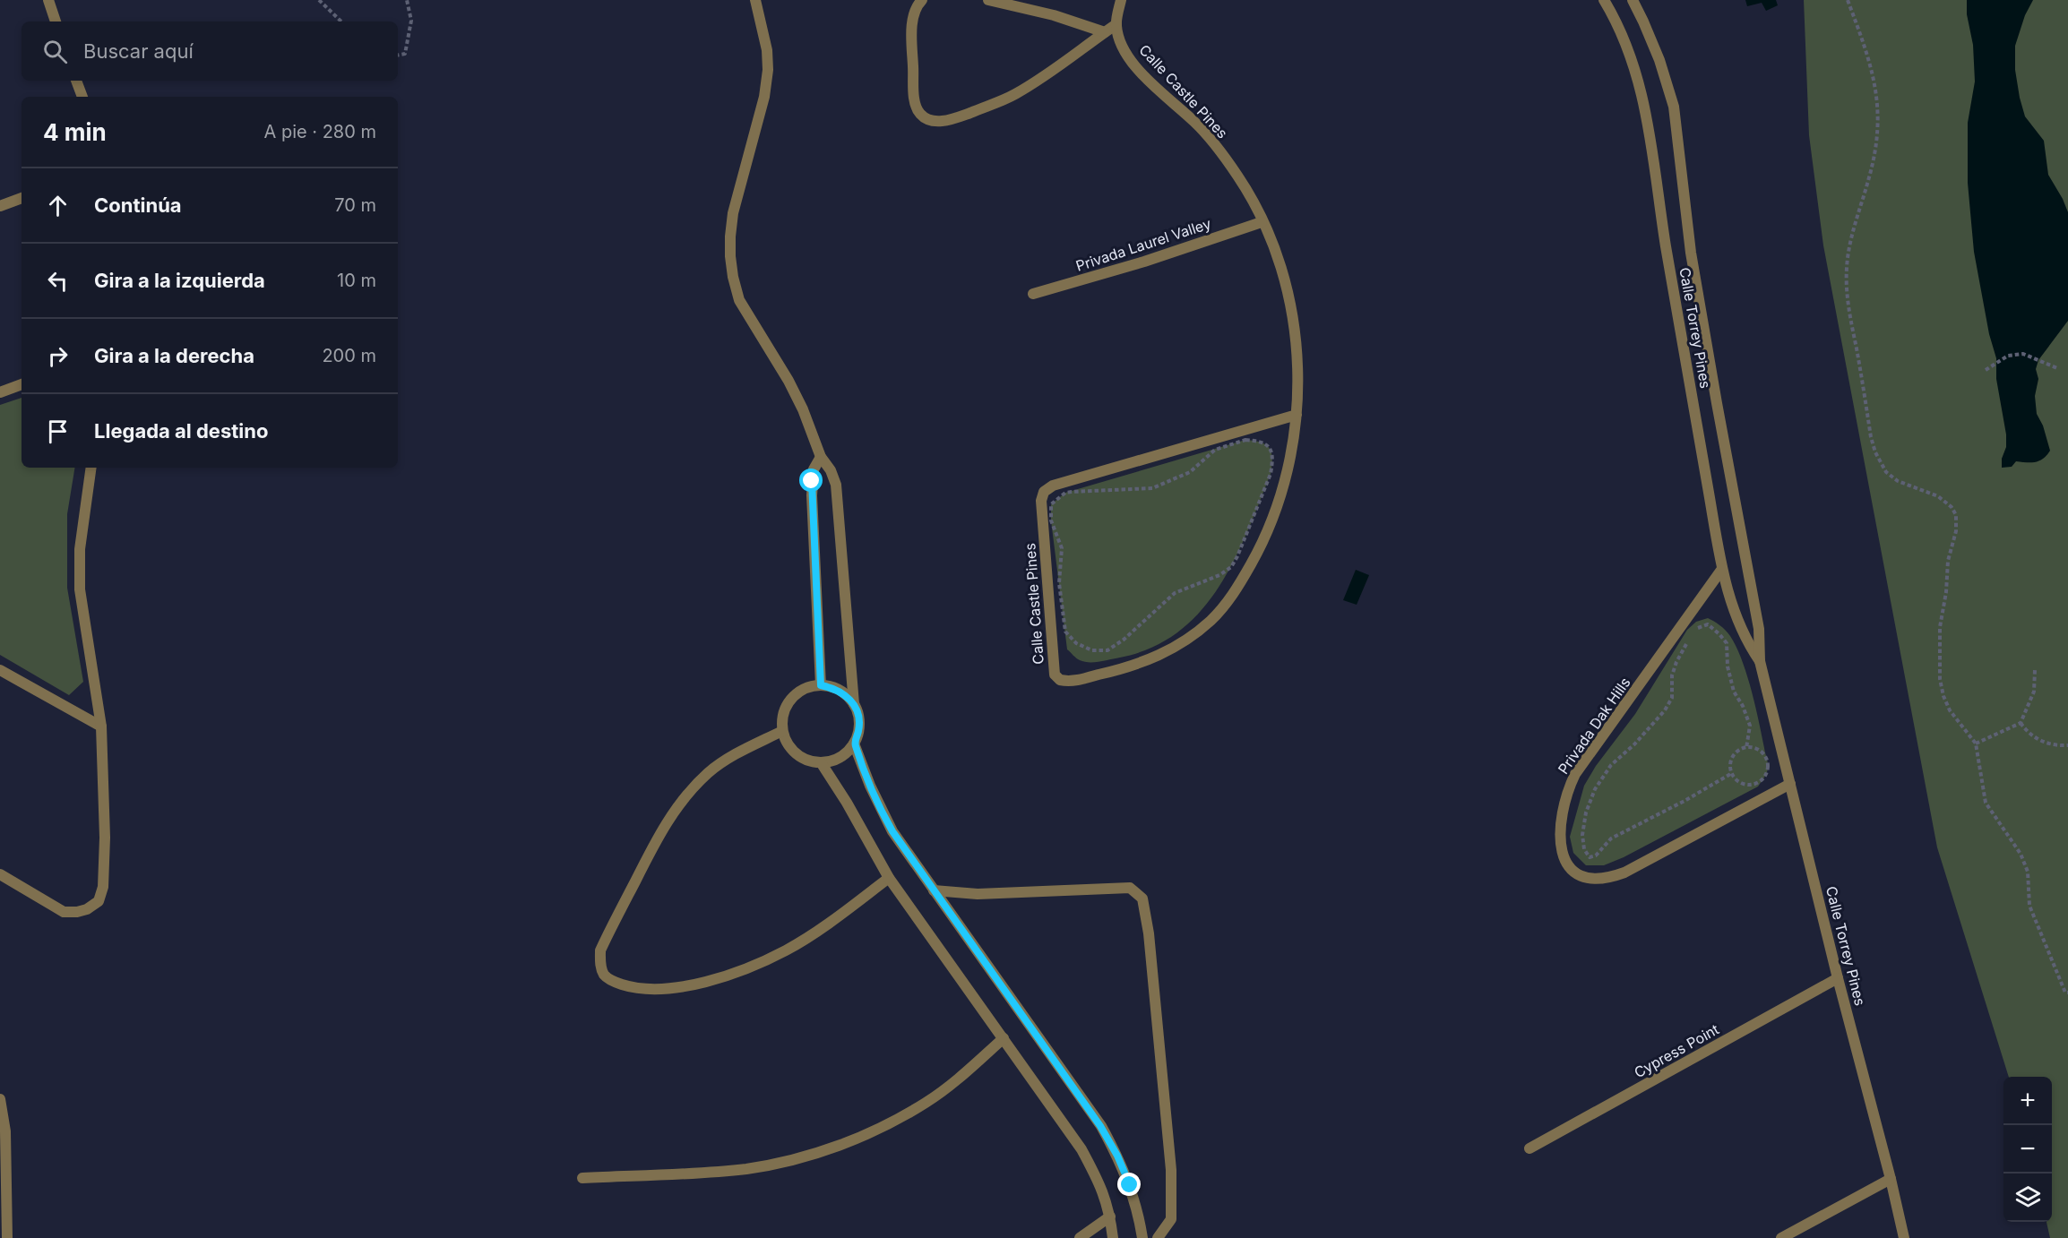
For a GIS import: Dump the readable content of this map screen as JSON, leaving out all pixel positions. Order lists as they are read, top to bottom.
{
  "streets": {
    "street": [
      "Calle Castle Pines",
      "Privada Laurel Valley",
      "Calle Torrey Pines",
      "Privada Dak Hills",
      "Cypress Point"
    ]
  },
  "crossings": [
    ["Calle Castle Pines", "Privada Laurel Valley"],
    ["Calle Torrey Pines", "Privada Dak Hills"],
    ["Calle Torrey Pines", "Cypress Point"]
  ],
  "page": {
    "search": "Buscar aquí",
    "heading": ["4 min", "A pie · 280 m"],
    "list": [
      ["Continúa", "70 m"],
      ["Gira a la izquierda", "10 m"],
      ["Gira a la derecha", "200 m"],
      "Llegada al destino"
    ],
    "map_buttons": ["+", "−"]
  }
}
